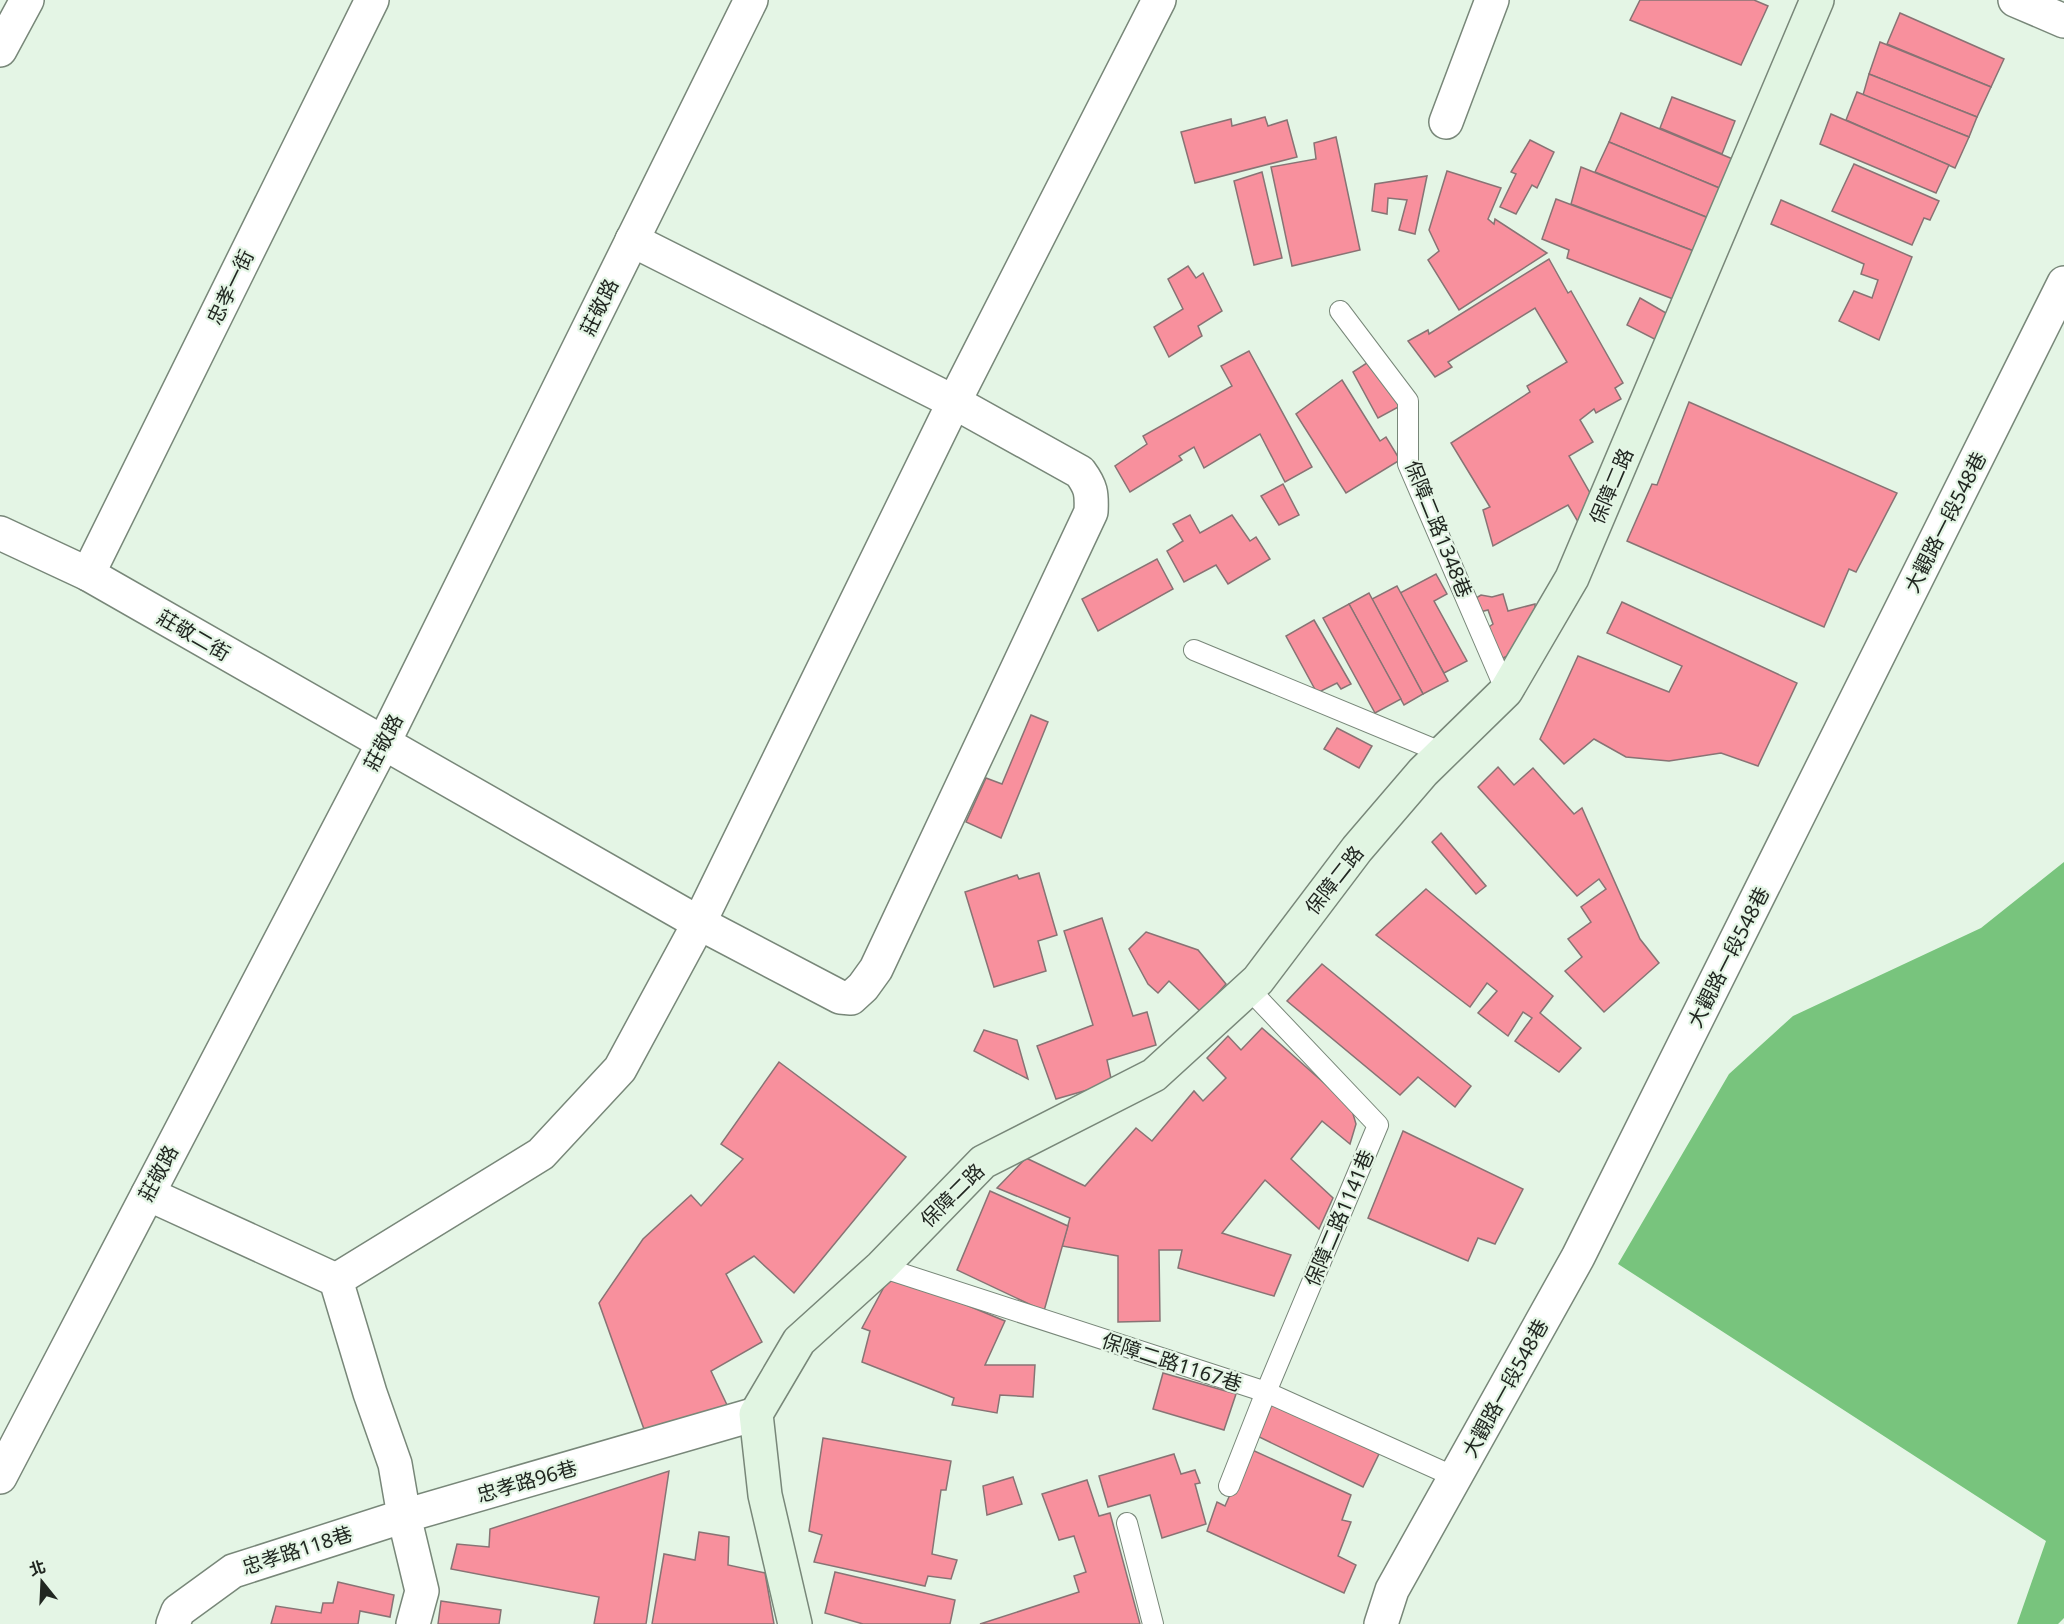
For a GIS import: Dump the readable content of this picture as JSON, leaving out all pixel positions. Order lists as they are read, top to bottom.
{
  "streets": {
    "street": [
      "忠孝一街",
      "莊敬路",
      "保障二路",
      "大觀路一段548巷",
      "莊敬二街",
      "忠孝路96巷",
      "忠孝路118巷"
    ],
    "lane": ["保障二路1348巷", "保障二路1141巷", "保障二路1167巷"]
  },
  "crossings": [
    ["忠孝一街", "莊敬二街"],
    ["莊敬路", "莊敬二街"],
    ["保障二路", "保障二路1348巷"],
    ["保障二路", "保障二路1141巷"],
    ["保障二路", "保障二路1167巷"],
    ["保障二路", "忠孝路96巷"],
    ["大觀路一段548巷", "保障二路1167巷"],
    ["保障二路1141巷", "保障二路1167巷"],
    ["忠孝路96巷", "忠孝路118巷"]
  ],
  "north": "top"
}
